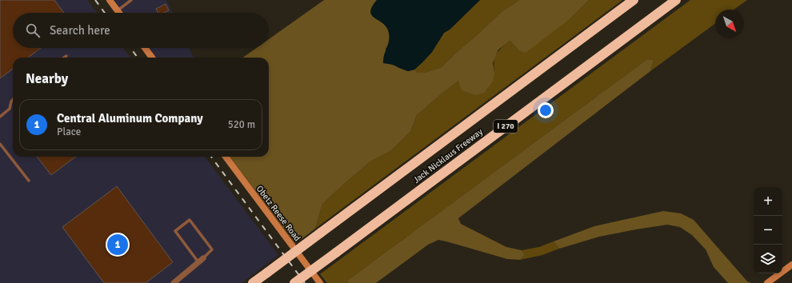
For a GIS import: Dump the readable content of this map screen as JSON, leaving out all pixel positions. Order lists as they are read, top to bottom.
{
  "streets": {
    "highway": ["I 270", "Jack Nicklaus Freeway"],
    "street": ["Obetz Reese Road"]
  },
  "north": "bottom right",
  "page": {
    "search": "Search here",
    "heading": "Nearby",
    "list": [
      {
        "mark": "1",
        "name": "Central Aluminum Company",
        "note": "Place",
        "value": "520 m"
      }
    ],
    "map_buttons": ["+", "−"],
    "pins": "1"
  }
}
